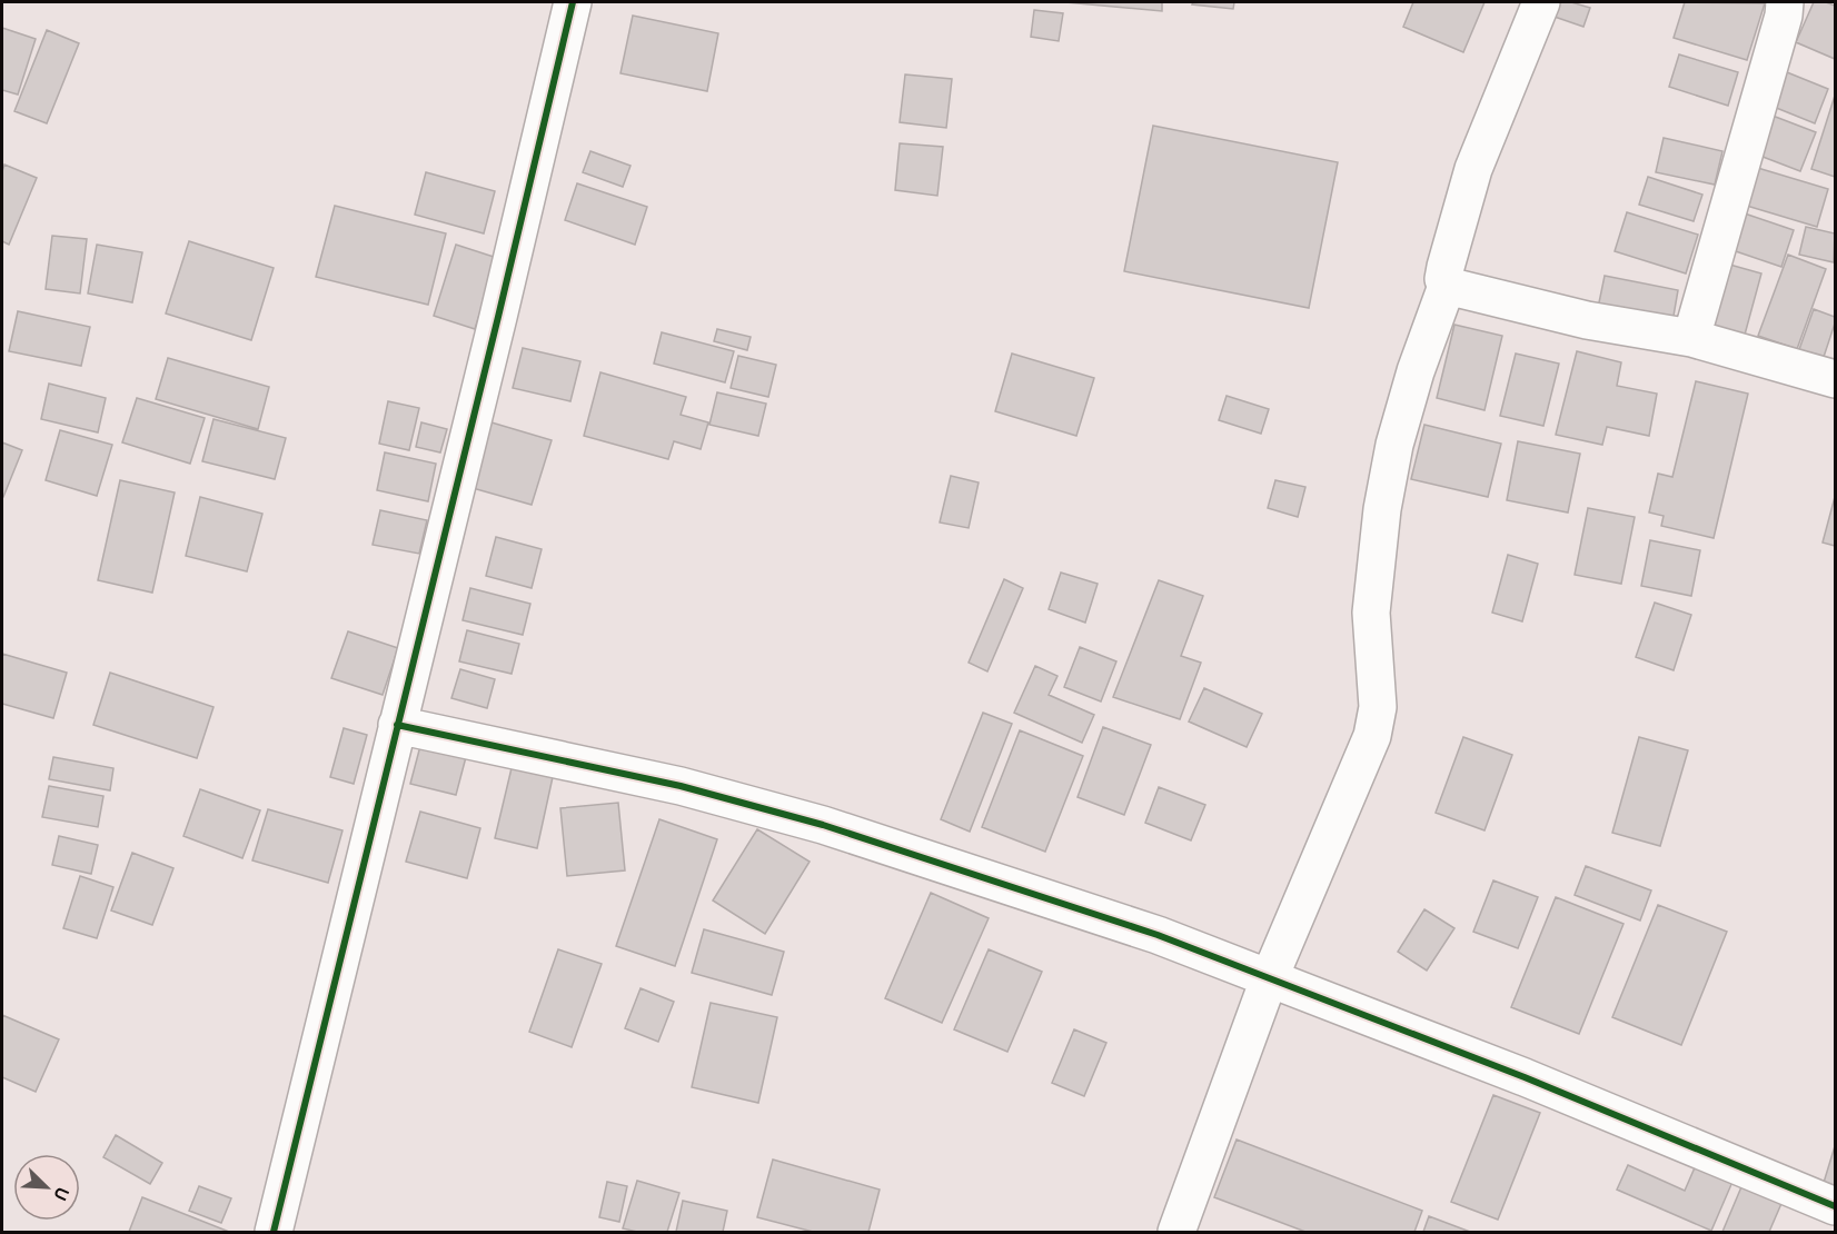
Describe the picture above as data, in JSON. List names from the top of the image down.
{
  "north": "bottom right"
}
